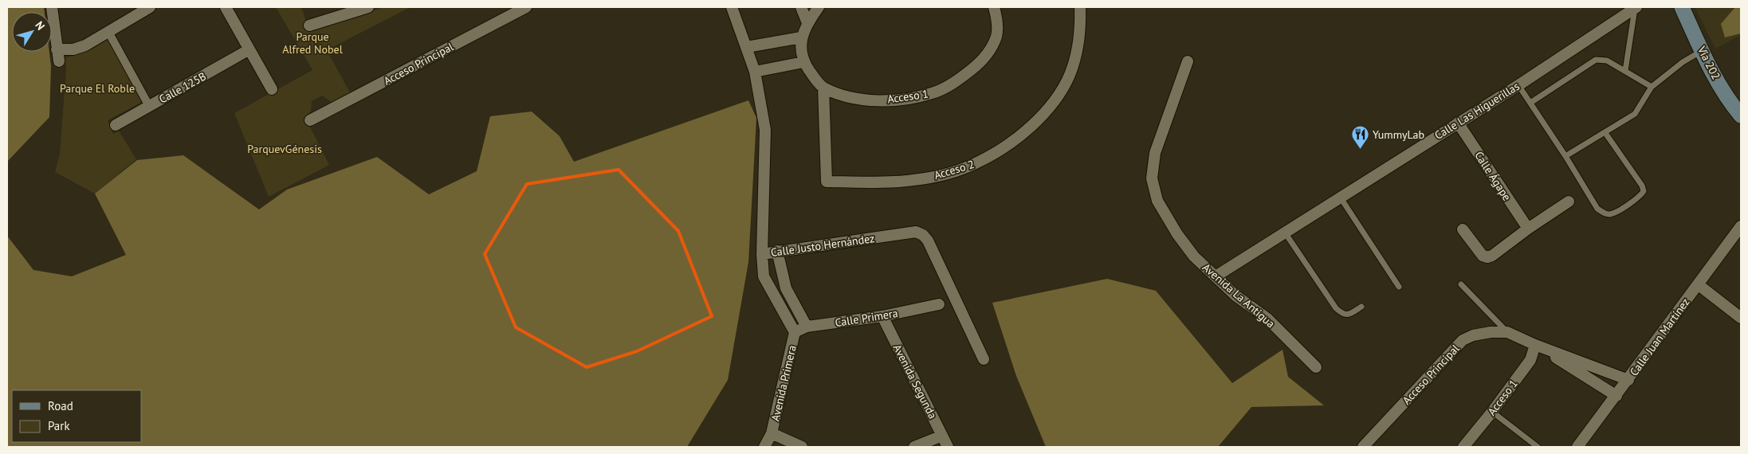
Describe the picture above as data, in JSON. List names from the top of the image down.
{
  "streets": {
    "main road": ["Vía 202"],
    "street": [
      "Acceso Principal",
      "Calle 125B",
      "Acceso 1",
      "Calle Las Higuerillas",
      "Acceso 2",
      "Calle Ágape",
      "Calle Justo Hernández",
      "Avenida La Antigua",
      "Calle Primera",
      "Calle Juan Martínez",
      "Avenida Segunda",
      "Avenida Primera"
    ]
  },
  "crossings": [
    ["Acceso Principal", "Acceso 1"],
    ["Acceso Principal", "Calle Juan Martínez"],
    ["Acceso 1", "Acceso 2"],
    ["Calle Las Higuerillas", "Calle Ágape"],
    ["Calle Las Higuerillas", "Avenida La Antigua"],
    ["Calle Justo Hernández", "Avenida Primera"],
    ["Calle Primera", "Avenida Segunda"],
    ["Calle Primera", "Avenida Primera"]
  ],
  "parks": ["Parque Alfred Nobel", "Parque El Roble", "ParquevGénesis"],
  "places": {
    "restaurant": ["YummyLab"]
  },
  "legend": ["Road", "Park"],
  "north": "top right"
}
